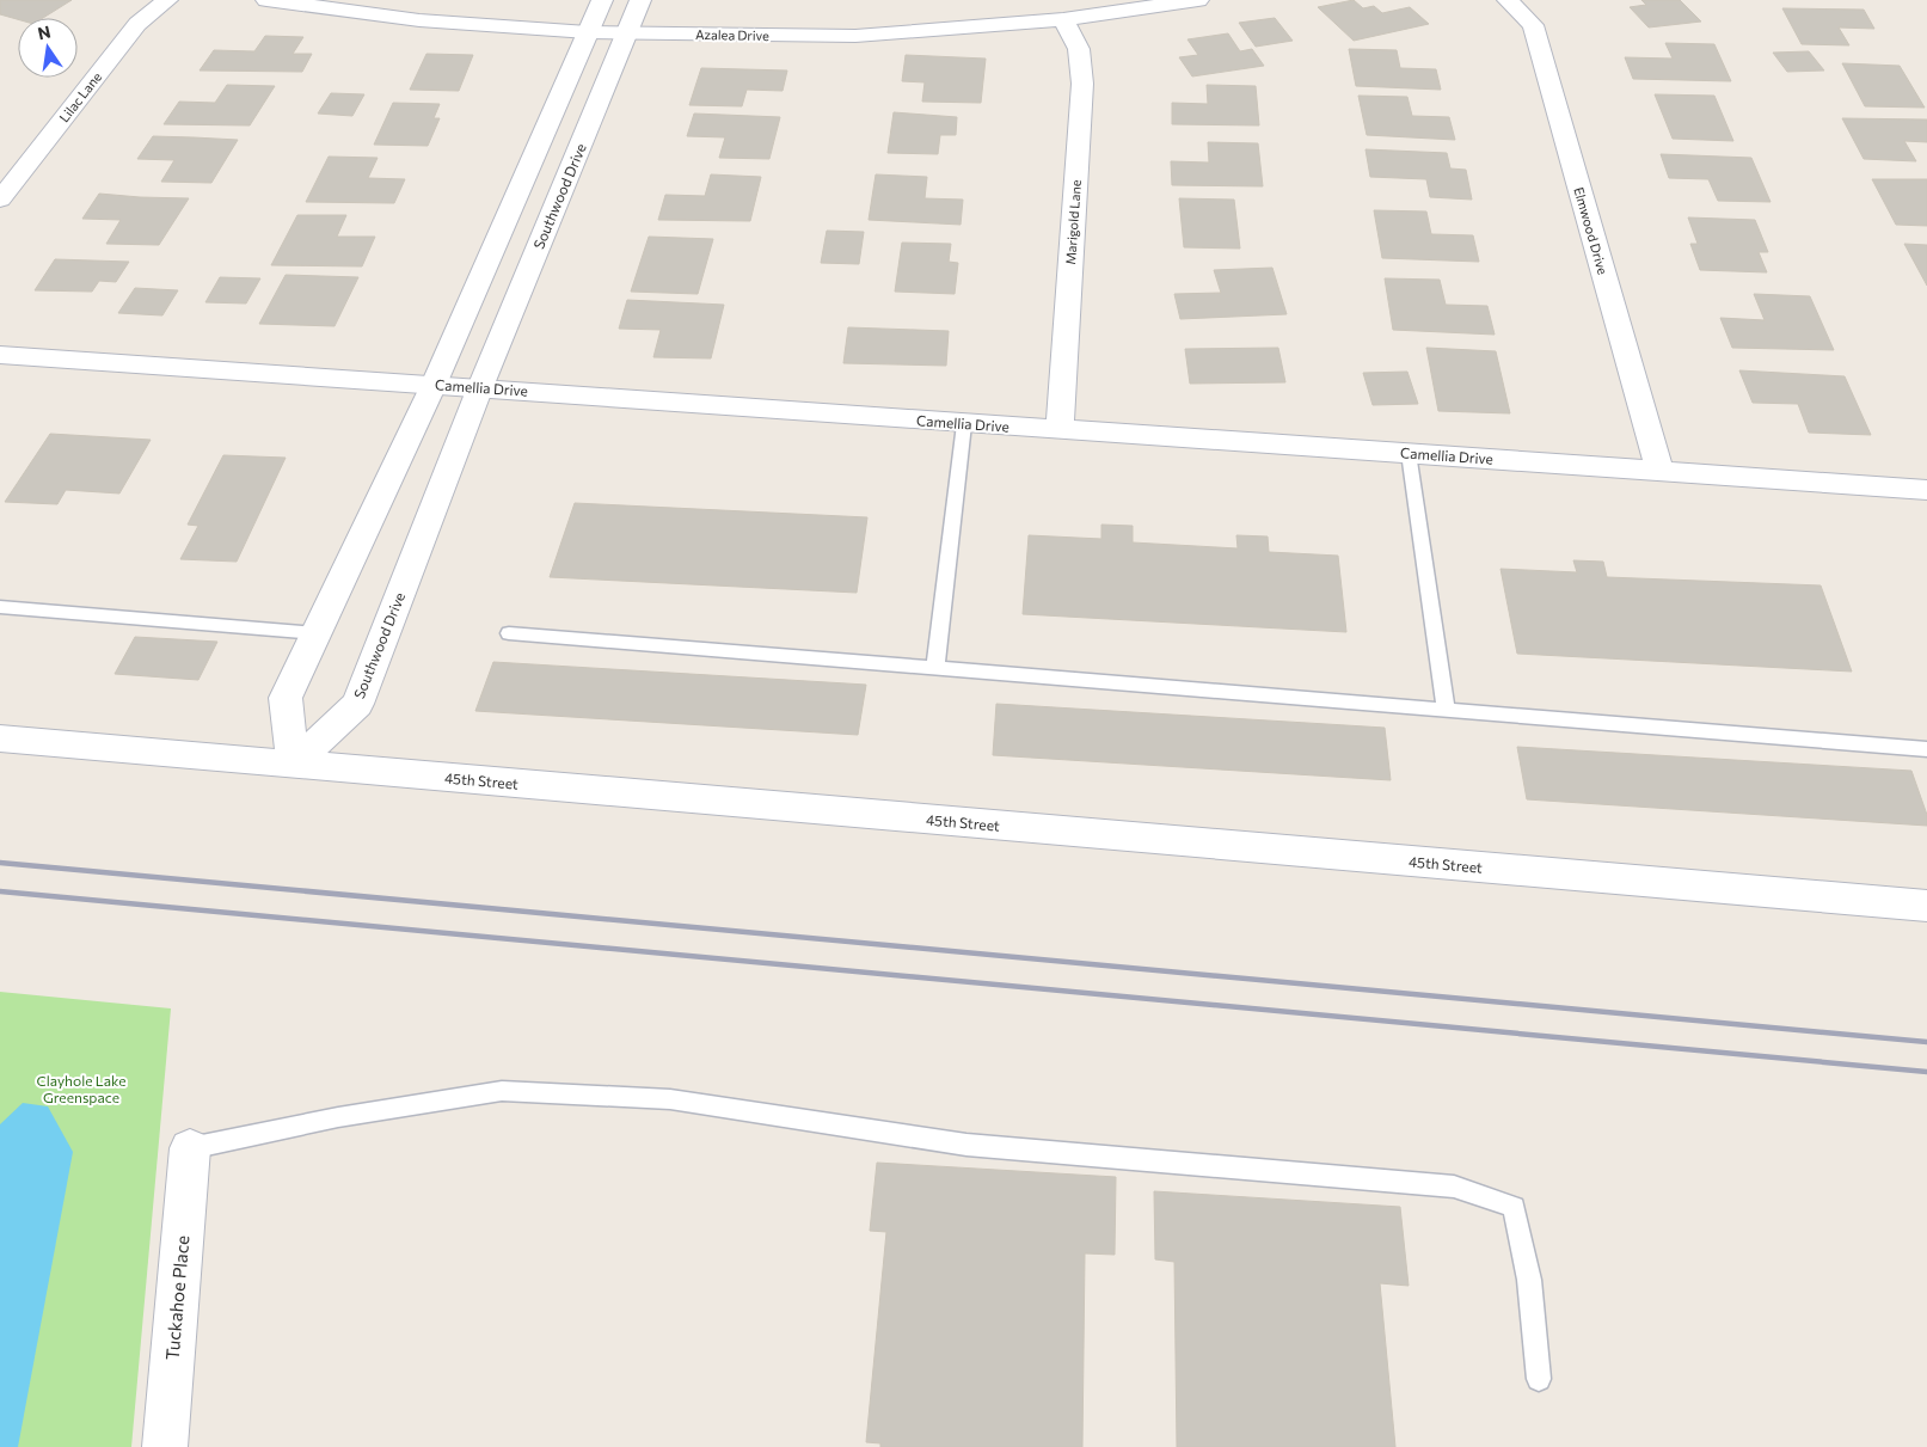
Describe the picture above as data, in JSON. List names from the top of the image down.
{
  "streets": {
    "street": [
      "Azalea Drive",
      "Lilac Lane",
      "Southwood Drive",
      "Marigold Lane",
      "Elmwood Drive",
      "Camellia Drive",
      "45th Street",
      "Tuckahoe Place"
    ]
  },
  "crossings": [
    ["Azalea Drive", "Southwood Drive"],
    ["Azalea Drive", "Marigold Lane"],
    ["Southwood Drive", "Camellia Drive"],
    ["Southwood Drive", "45th Street"],
    ["Marigold Lane", "Camellia Drive"],
    ["Elmwood Drive", "Camellia Drive"]
  ],
  "parks": ["Clayhole Lake Greenspace"],
  "north": "top"
}
